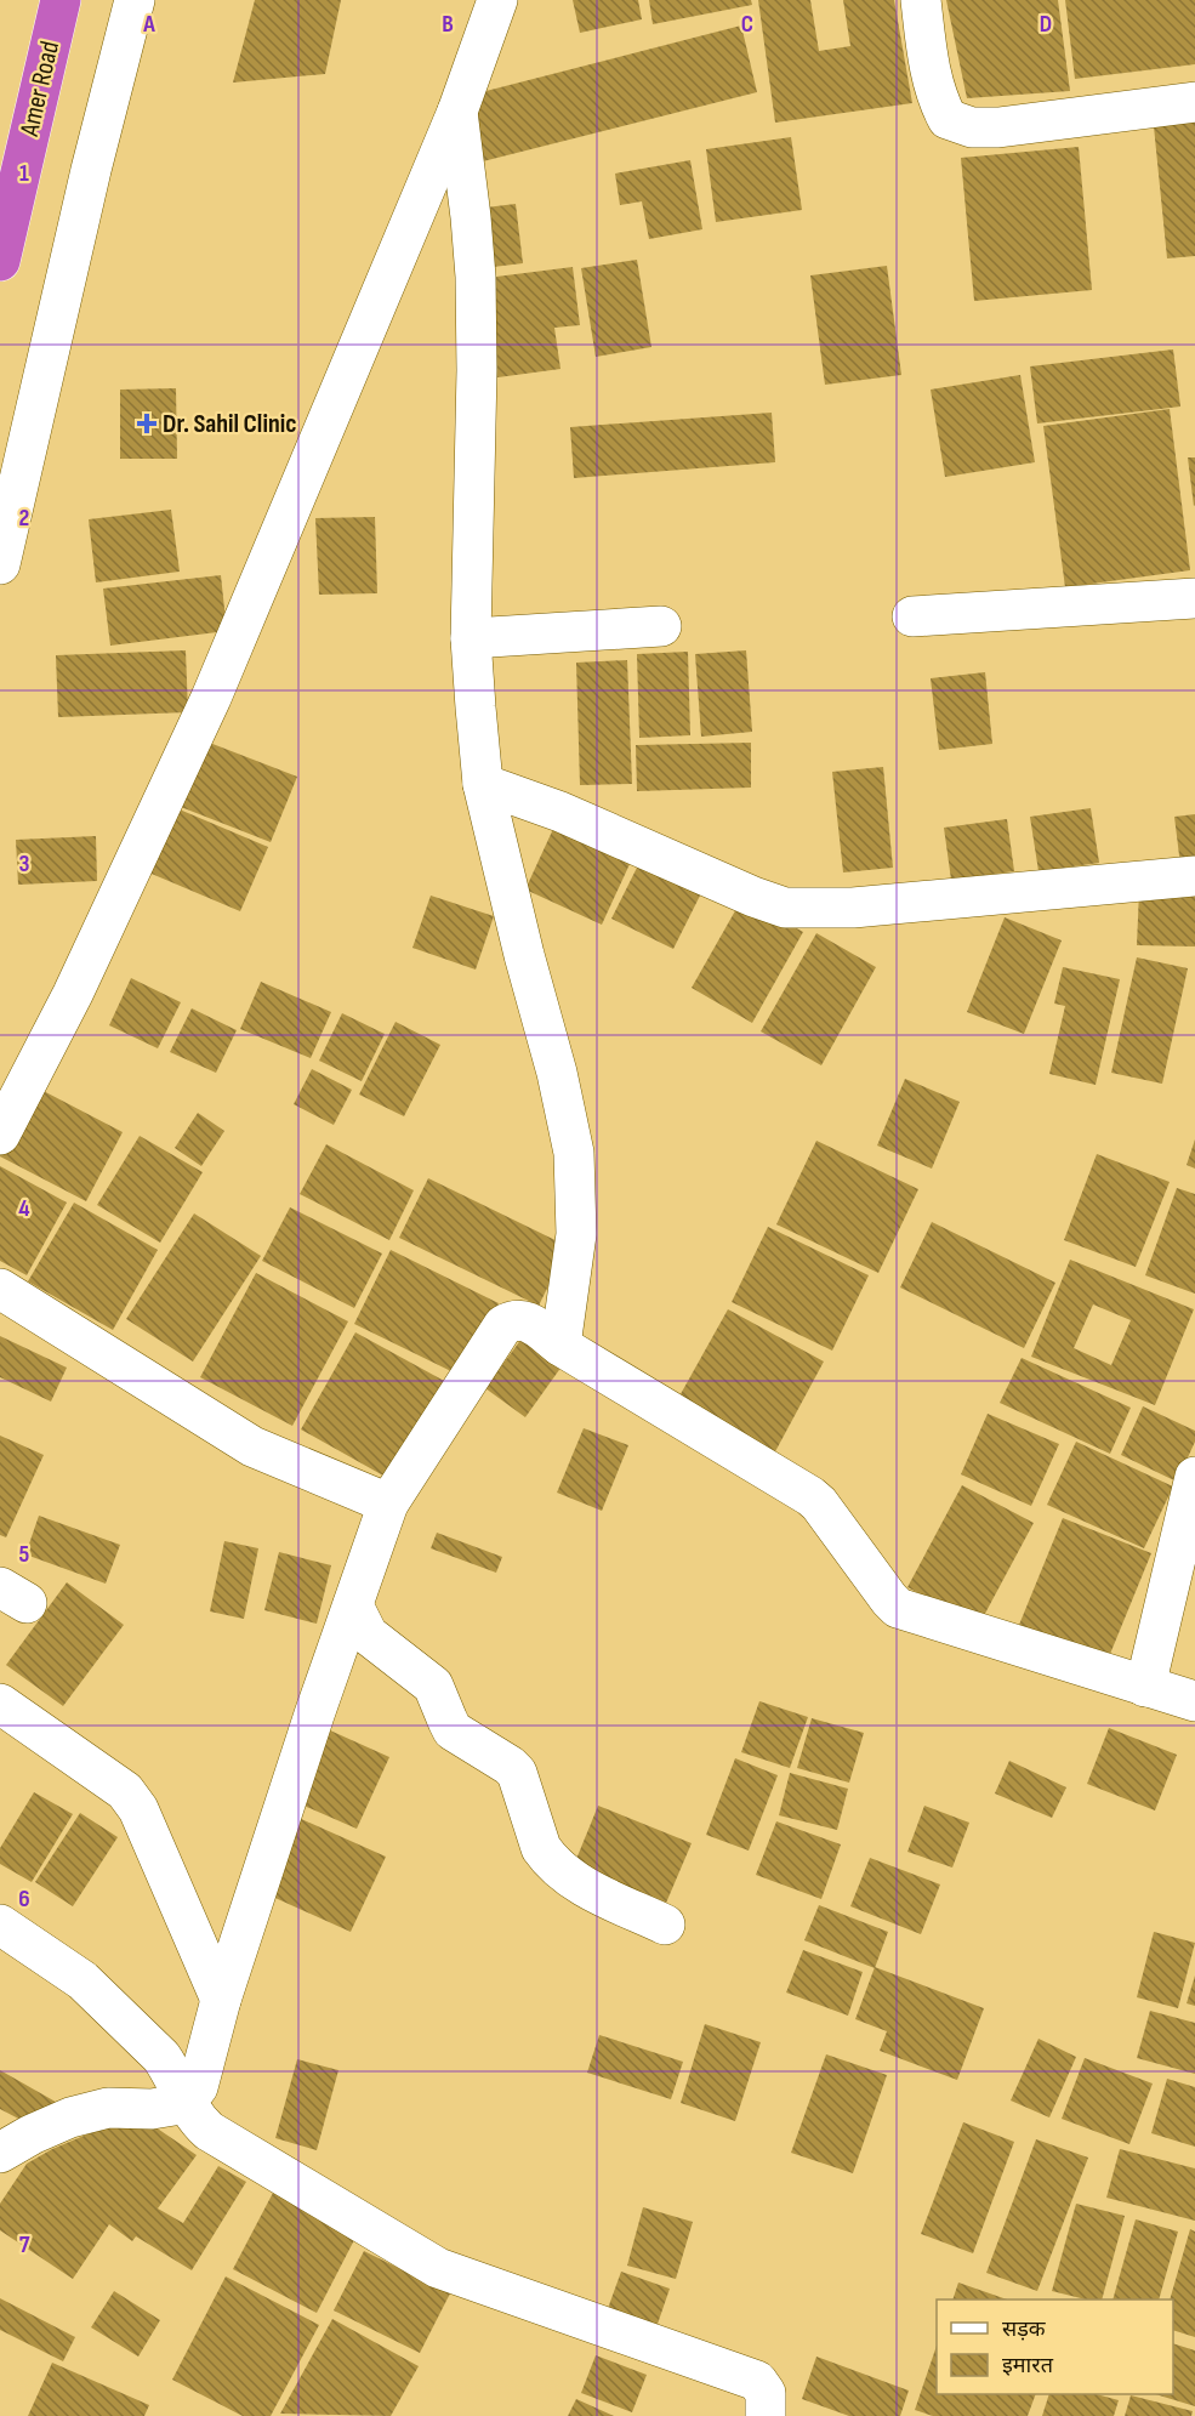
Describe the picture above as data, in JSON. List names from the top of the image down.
{
  "streets": {
    "highway": ["Amer Road"]
  },
  "places": {
    "health": ["Dr. Sahil Clinic"]
  },
  "legend": ["सड़क", "इमारत"],
  "grid": {
    "columns": [
      "A",
      "B",
      "C",
      "D"
    ],
    "rows": [
      "1",
      "2",
      "3",
      "4",
      "5",
      "6",
      "7"
    ]
  }
}
